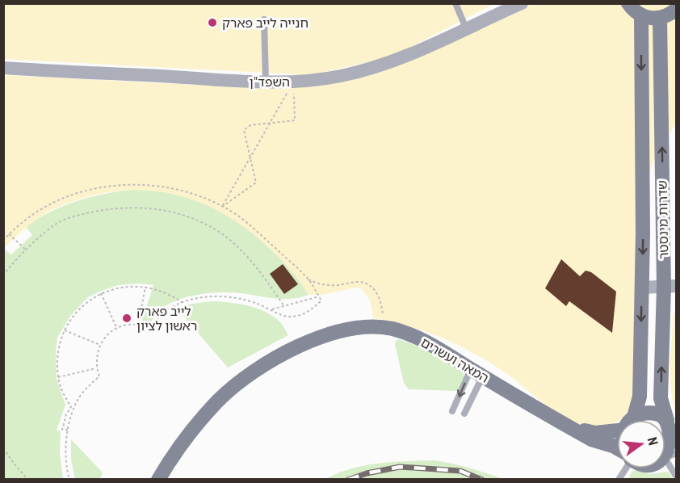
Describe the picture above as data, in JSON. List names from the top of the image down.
{
  "streets": {
    "street": ["השפד\"ן", "שדרות מינסטר", "המאה ועשרים"]
  },
  "places": ["חנייה לייב פארק", "לייב פארק ראשון לציון"],
  "north": "right"
}
